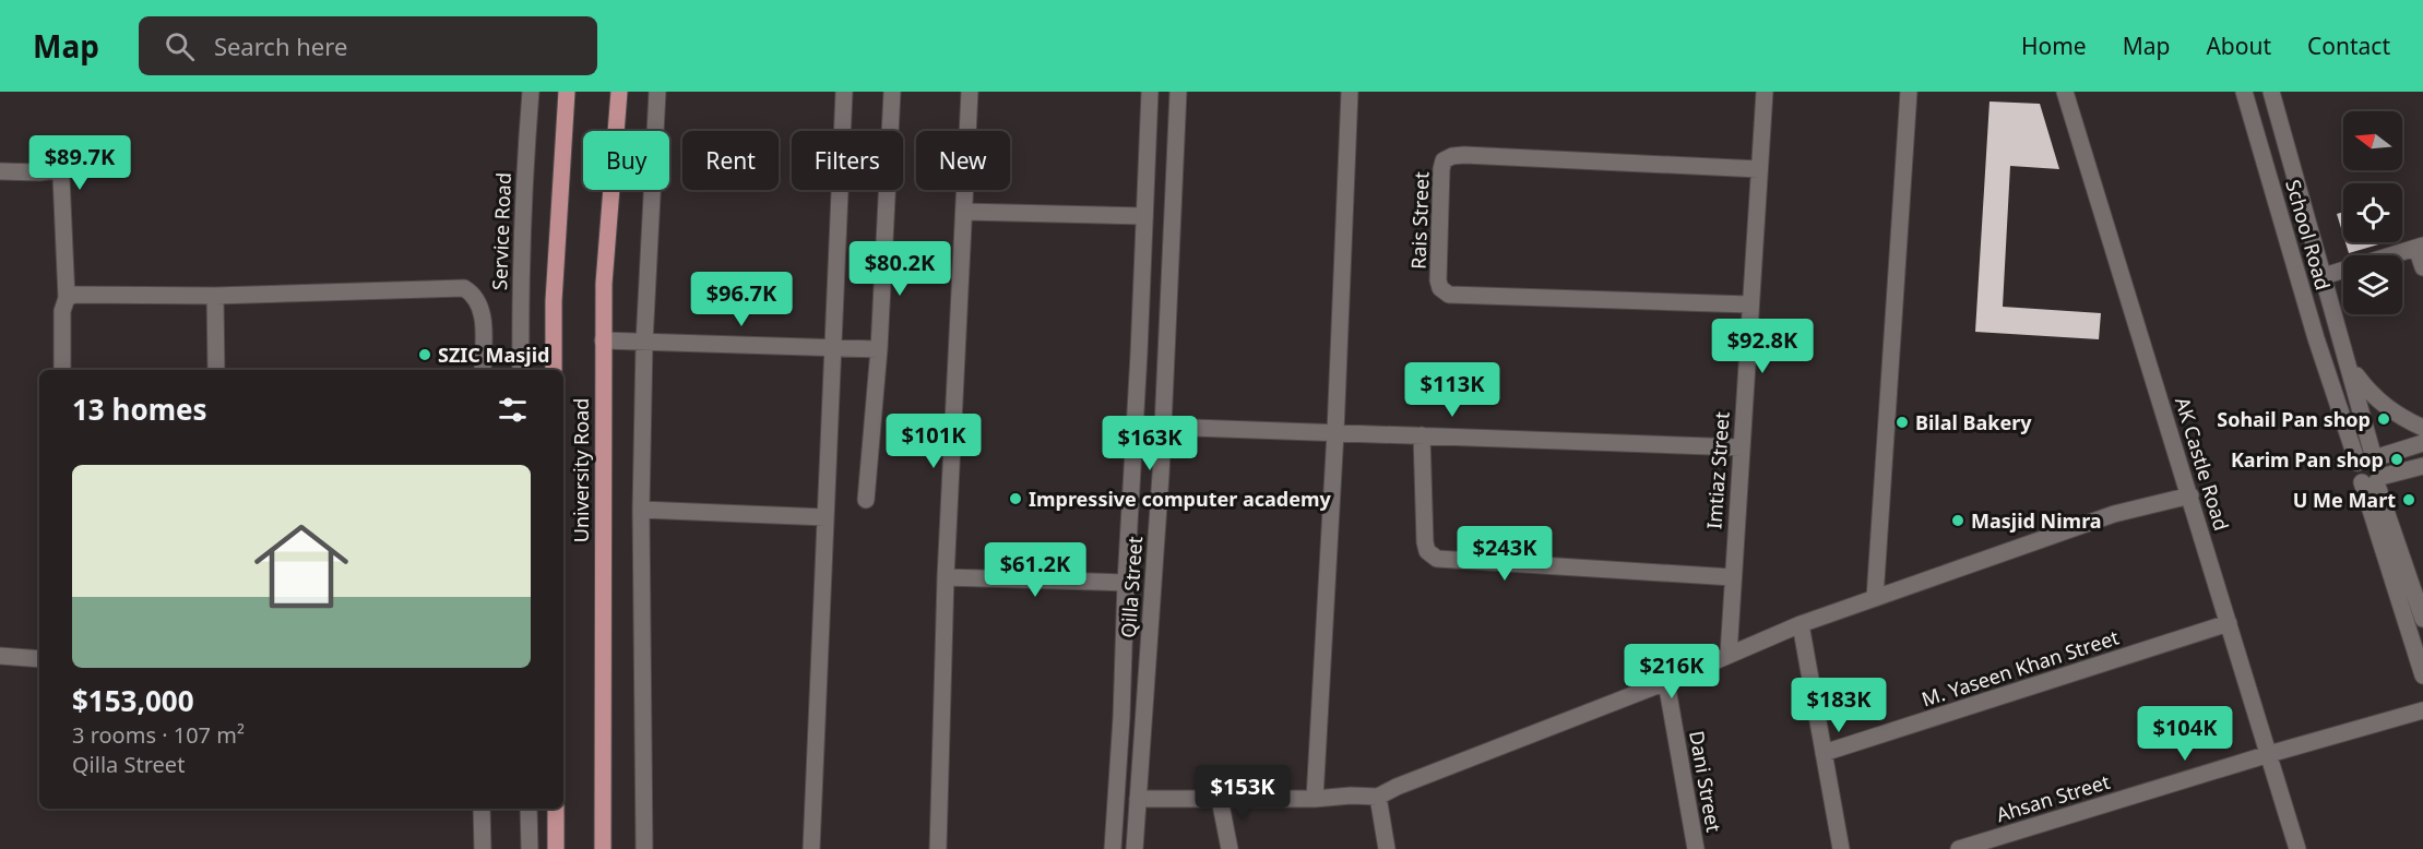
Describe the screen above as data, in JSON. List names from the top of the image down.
{
  "streets": {
    "main road": ["University Road"],
    "street": [
      "Rais Street",
      "Service Road",
      "School Road",
      "AK Castle Road",
      "Imtiaz Street",
      "Qilla Street",
      "M. Yaseen Khan Street",
      "Dani Street",
      "Ahsan Street"
    ]
  },
  "crossings": [
    ["Rais Street", "Imtiaz Street"],
    ["AK Castle Road", "M. Yaseen Khan Street"],
    ["AK Castle Road", "Ahsan Street"]
  ],
  "places": [
    "SZIC Masjid",
    "Sohail Pan shop",
    "Bilal Bakery",
    "Karim Pan shop",
    "Impressive computer academy",
    "U Me Mart",
    "Masjid Nimra"
  ],
  "north": "left",
  "page": {
    "header": "Map",
    "search": "Search here",
    "nav": [
      "Home",
      "Map",
      "About",
      "Contact"
    ],
    "chip": [
      "Buy",
      "Rent",
      "Filters",
      "New"
    ],
    "price": [
      "$89.7K",
      "$80.2K",
      "$96.7K",
      "$92.8K",
      "$113K",
      "$101K",
      "$163K",
      "$243K",
      "$61.2K",
      "$216K",
      "$183K",
      "$104K",
      "$153K"
    ],
    "heading": "13 homes",
    "list": [
      {
        "name": "$153,000",
        "note": "3 rooms · 107 m² · Qilla Street"
      }
    ]
  }
}
